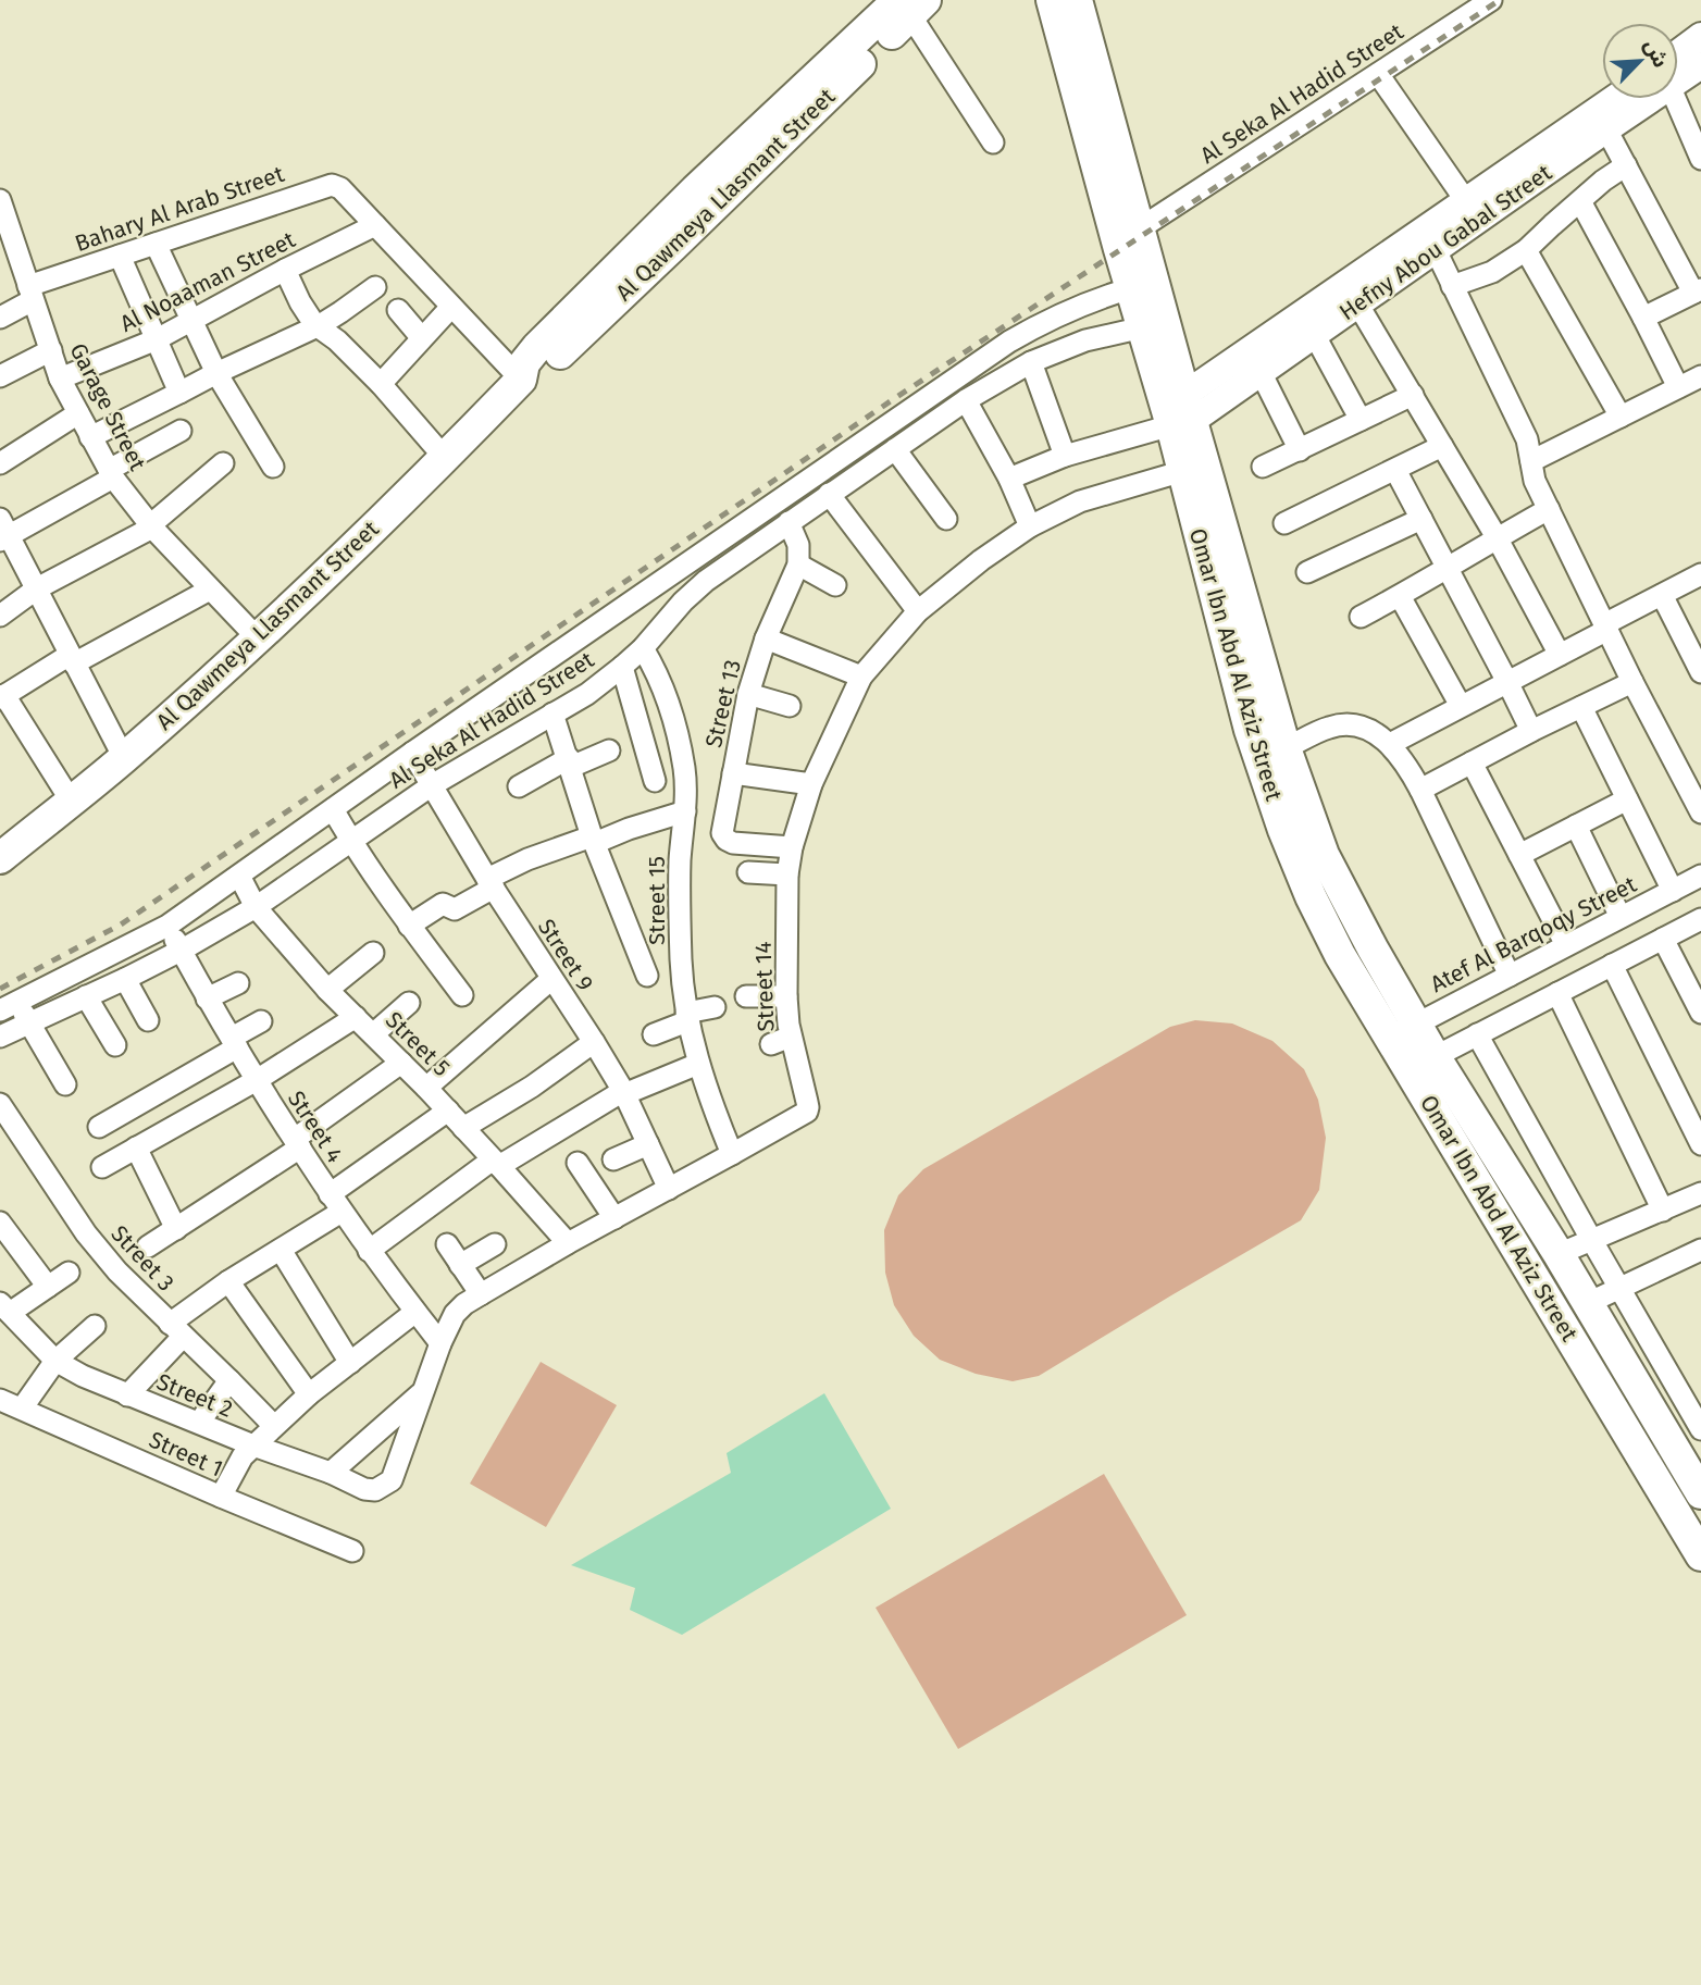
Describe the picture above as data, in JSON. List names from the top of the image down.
{
  "streets": {
    "main road": ["Al Qawmeya Llasmant Street", "Omar Ibn Abd Al Aziz Street"],
    "street": [
      "Al Seka Al Hadid Street",
      "Bahary Al Arab Street",
      "Hefny Abou Gabal Street",
      "Al Noaaman Street",
      "Garage Street",
      "Street 13",
      "Street 15",
      "Atef Al Barqoqy Street",
      "Street 9",
      "Street 14",
      "Street 5",
      "Street 4",
      "Street 3",
      "Street 2",
      "Street 1"
    ]
  },
  "crossings": [
    ["Al Seka Al Hadid Street", "Omar Ibn Abd Al Aziz Street"],
    ["Al Seka Al Hadid Street", "Street 15"],
    ["Al Seka Al Hadid Street", "Street 9"],
    ["Al Seka Al Hadid Street", "Street 5"],
    ["Al Seka Al Hadid Street", "Street 4"],
    ["Al Qawmeya Llasmant Street", "Garage Street"],
    ["Bahary Al Arab Street", "Al Noaaman Street"],
    ["Bahary Al Arab Street", "Garage Street"],
    ["Hefny Abou Gabal Street", "Omar Ibn Abd Al Aziz Street"],
    ["Al Noaaman Street", "Garage Street"],
    ["Omar Ibn Abd Al Aziz Street", "Atef Al Barqoqy Street"],
    ["Omar Ibn Abd Al Aziz Street", "Street 14"],
    ["Street 13", "Street 14"],
    ["Street 15", "Street 14"],
    ["Street 9", "Street 14"],
    ["Street 14", "Street 5"],
    ["Street 14", "Street 4"],
    ["Street 14", "Street 2"]
  ],
  "north": "top right"
}
